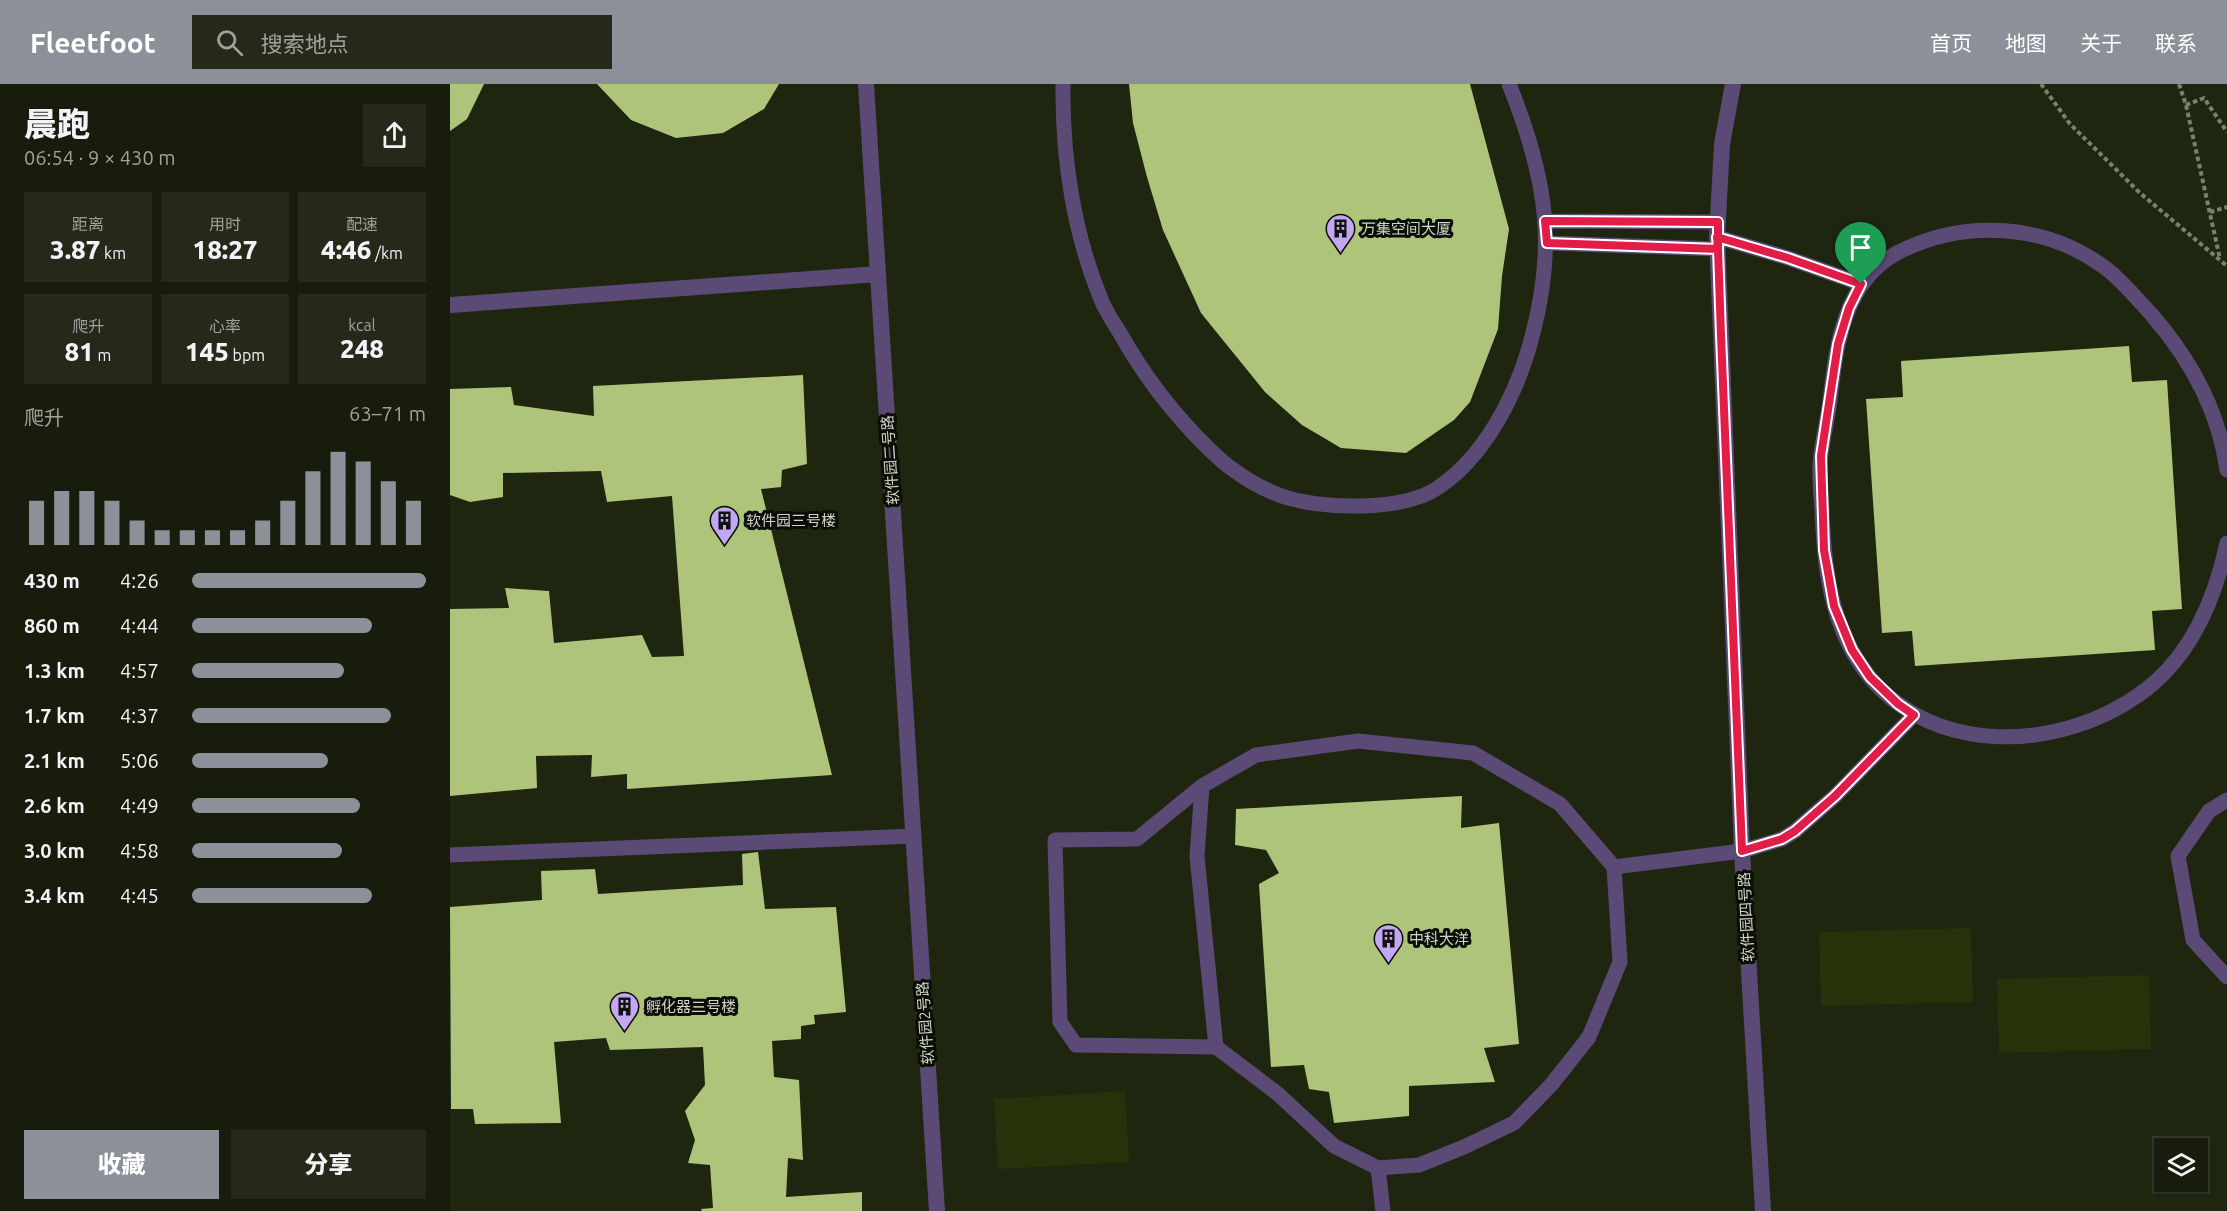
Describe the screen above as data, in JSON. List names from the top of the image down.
{
  "streets": {
    "street": ["软件园二号路", "软件园四号路", "软件园2号路"]
  },
  "crossings": [
    ["软件园二号路", "软件园2号路"]
  ],
  "places": {
    "building": [
      "万集空间大厦",
      "软件园三号楼",
      "中科大洋",
      "孵化器二号楼"
    ]
  },
  "page": {
    "header": "Fleetfoot",
    "search": "搜索地点",
    "nav": [
      "首页",
      "地图",
      "关于",
      "联系"
    ],
    "heading": ["晨跑", "06:54 · 9 × 430 m"],
    "stats": [
      ["距离", "3.87 km"],
      ["用时", "18:27"],
      ["配速", "4:46 /km"],
      ["爬升", "81 m"],
      ["心率", "145 bpm"],
      ["kcal", "248"]
    ],
    "chart": ["爬升", "63–71 m"],
    "list": [
      {
        "name": "430 m",
        "note": "4:26"
      },
      {
        "name": "860 m",
        "note": "4:44"
      },
      {
        "name": "1.3 km",
        "note": "4:57"
      },
      {
        "name": "1.7 km",
        "note": "4:37"
      },
      {
        "name": "2.1 km",
        "note": "5:06"
      },
      {
        "name": "2.6 km",
        "note": "4:49"
      },
      {
        "name": "3.0 km",
        "note": "4:58"
      },
      {
        "name": "3.4 km",
        "note": "4:45"
      }
    ],
    "buttons": ["收藏", "分享"]
  }
}
